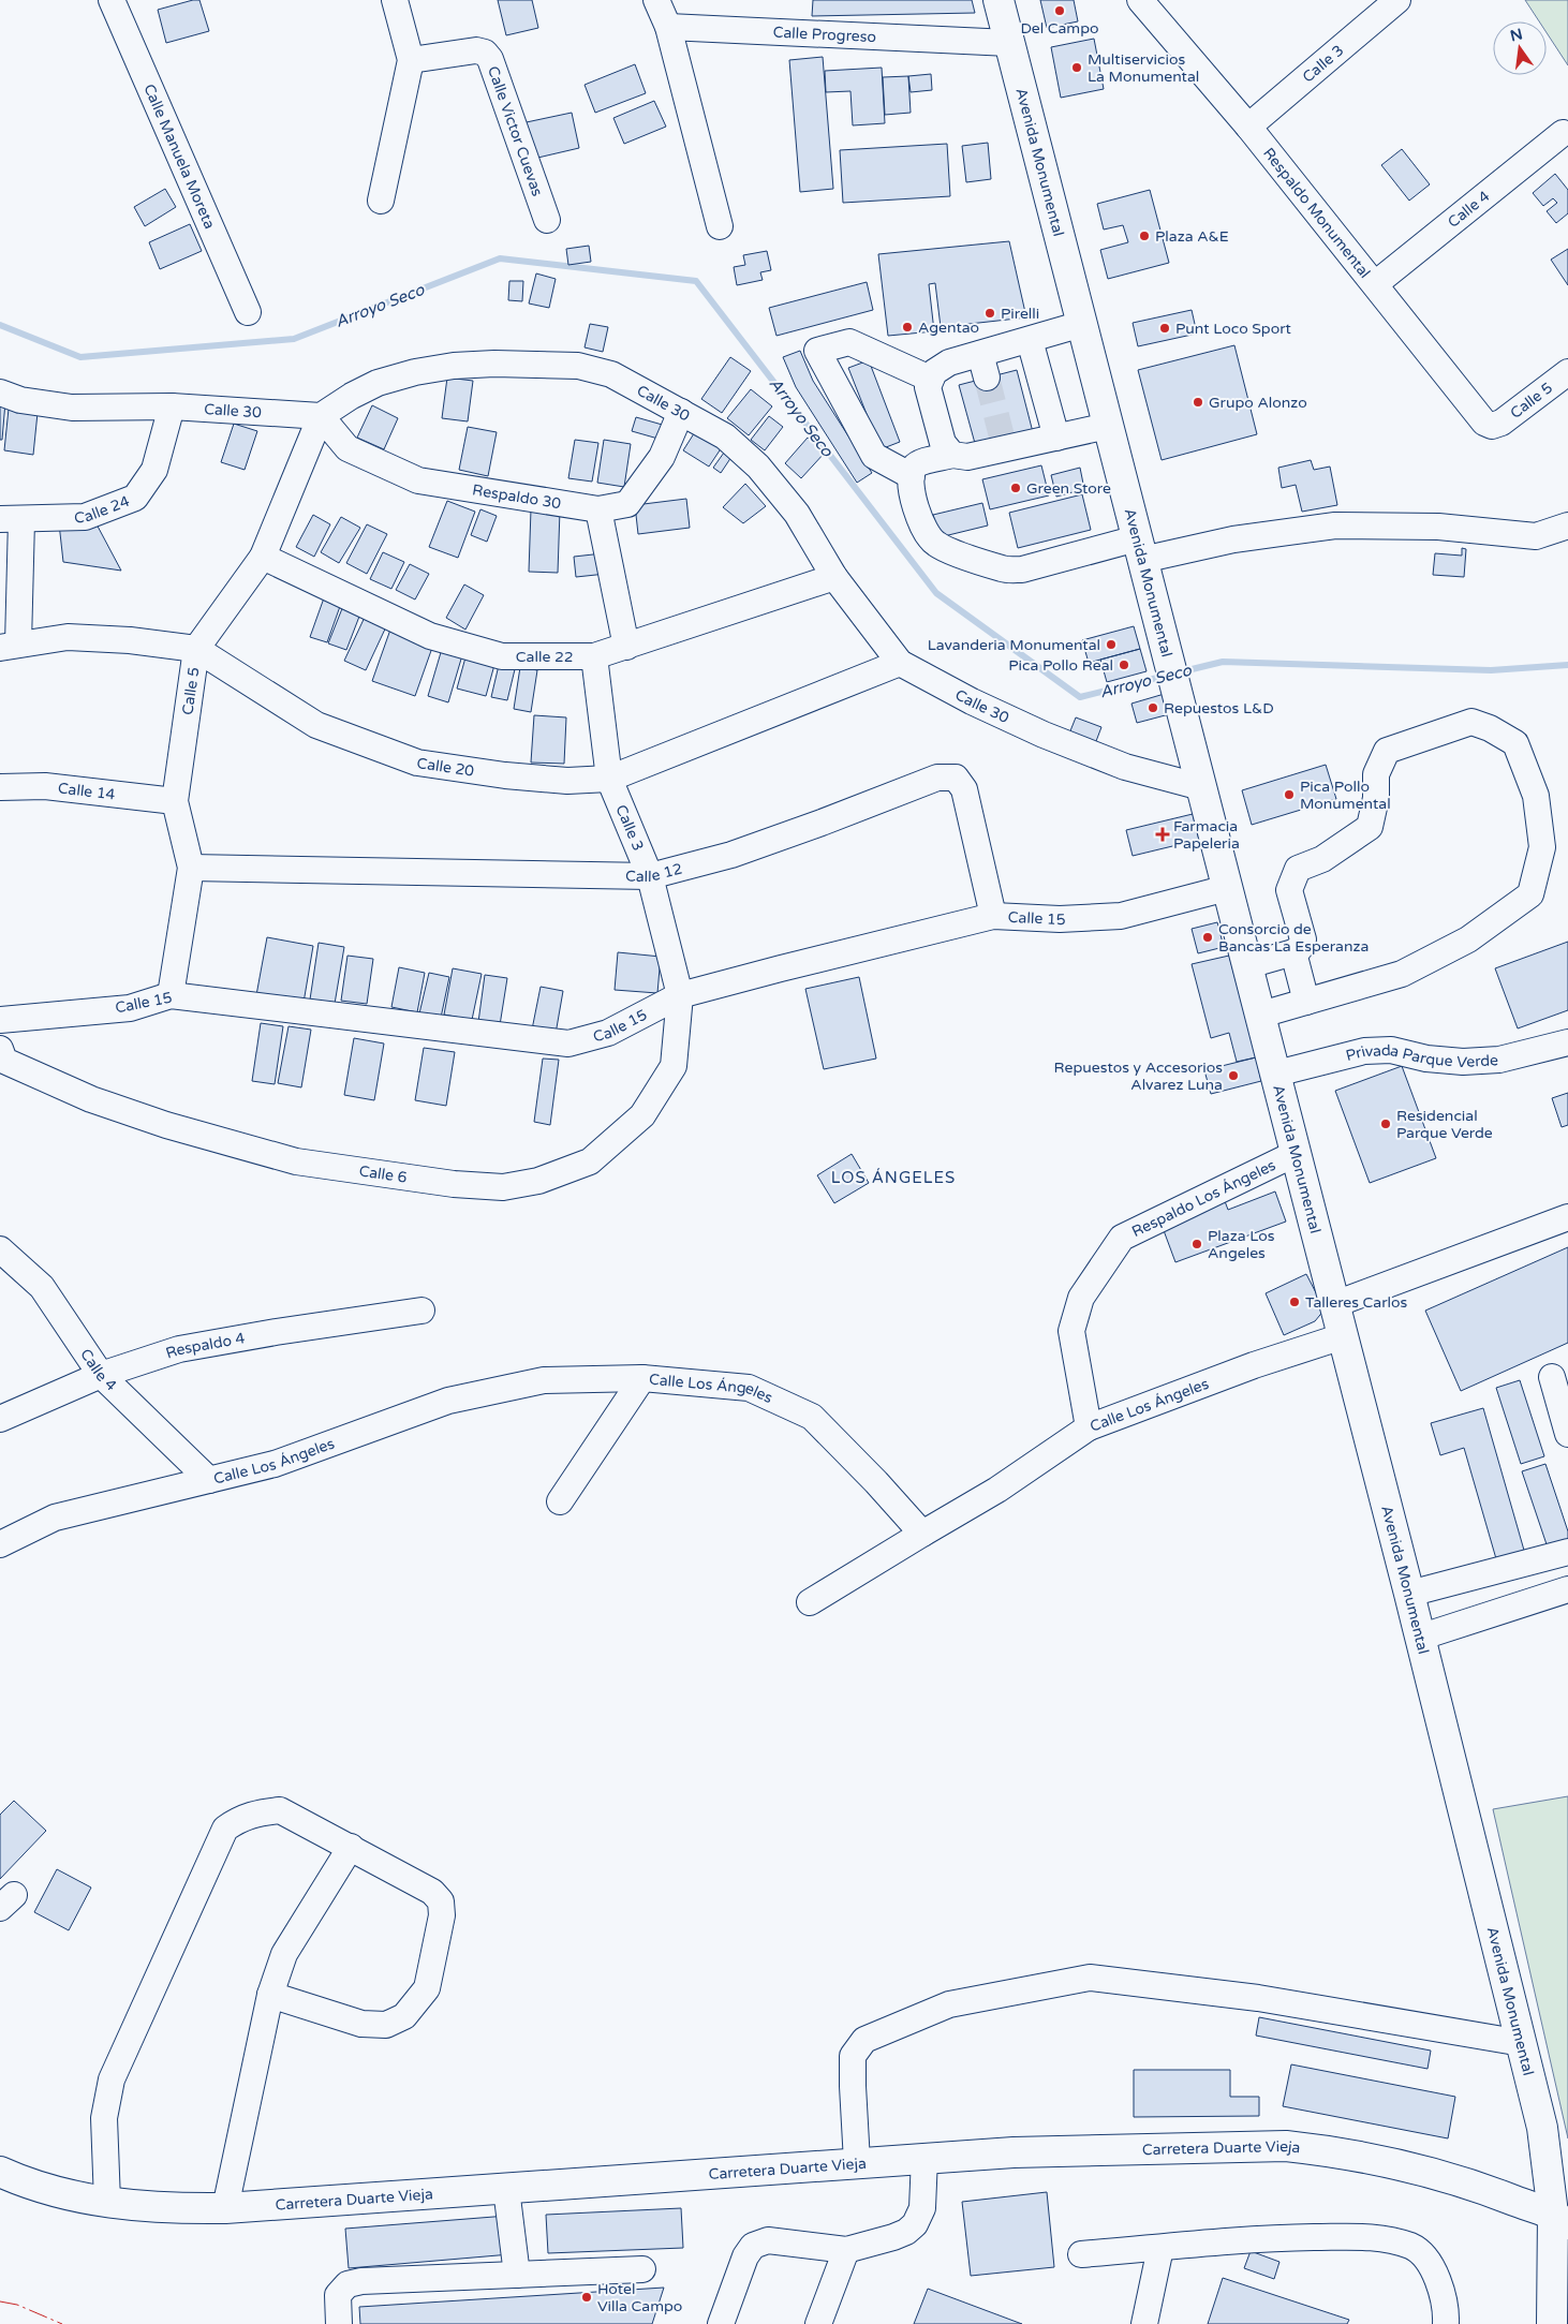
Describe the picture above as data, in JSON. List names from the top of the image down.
{
  "streets": {
    "main road": ["Avenida Monumental", "Carretera Duarte Vieja"],
    "street": [
      "Calle Progreso",
      "Calle 3",
      "Calle Victor Cuevas",
      "Calle Manuela Moreta",
      "Calle 4",
      "Respaldo Monumental",
      "Calle 5",
      "Calle 30",
      "Respaldo 30",
      "Calle 24",
      "Calle 22",
      "Calle 20",
      "Calle 14",
      "Calle 12",
      "Calle 15",
      "Privada Parque Verde",
      "Calle 6",
      "Respaldo Los Ángeles",
      "Respaldo 4",
      "Calle Los Ángeles"
    ]
  },
  "crossings": [
    ["Calle Progreso", "Avenida Monumental"],
    ["Calle 3", "Respaldo Monumental"],
    ["Calle 3", "Calle 22"],
    ["Calle 3", "Calle 20"],
    ["Calle 3", "Calle 12"],
    ["Calle 3", "Calle 15"],
    ["Calle 3", "Calle 6"],
    ["Avenida Monumental", "Calle 30"],
    ["Avenida Monumental", "Calle 15"],
    ["Avenida Monumental", "Privada Parque Verde"],
    ["Avenida Monumental", "Respaldo Los Ángeles"],
    ["Avenida Monumental", "Calle Los Ángeles"],
    ["Avenida Monumental", "Carretera Duarte Vieja"],
    ["Calle 4", "Respaldo Monumental"],
    ["Calle 4", "Respaldo 4"],
    ["Calle 4", "Calle Los Ángeles"],
    ["Respaldo Monumental", "Calle 5"],
    ["Calle 5", "Calle 30"],
    ["Calle 5", "Respaldo 30"],
    ["Calle 5", "Calle 22"],
    ["Calle 5", "Calle 20"],
    ["Calle 5", "Calle 14"],
    ["Calle 5", "Calle 12"],
    ["Calle 5", "Calle 15"],
    ["Calle 30", "Respaldo 30"],
    ["Calle 30", "Calle 24"],
    ["Calle 30", "Calle 22"],
    ["Calle 30", "Calle 20"],
    ["Calle 12", "Calle 15"],
    ["Calle 15", "Calle 6"],
    ["Respaldo Los Ángeles", "Calle Los Ángeles"]
  ],
  "districts": ["LOS ÁNGELES"],
  "water": ["Arroyo Seco"],
  "places": {
    "other": [
      "Del Campo",
      "Multiservicios La Monumental",
      "Plaza A&E",
      "Pirelli",
      "Agentao",
      "Punt Loco Sport",
      "Grupo Alonzo",
      "Green Store",
      "Lavanderia Monumental",
      "Pica Pollo Real",
      "Repuestos L&D",
      "Pica Pollo Monumental",
      "Consorcio de Bancas La Esperanza",
      "Repuestos y Accesorios Alvarez Luna",
      "Residencial Parque Verde",
      "Plaza Los Angeles",
      "Talleres Carlos",
      "Hotel Villa Campo"
    ],
    "health": ["Farmacia Papeleria"]
  },
  "north": "top"
}
